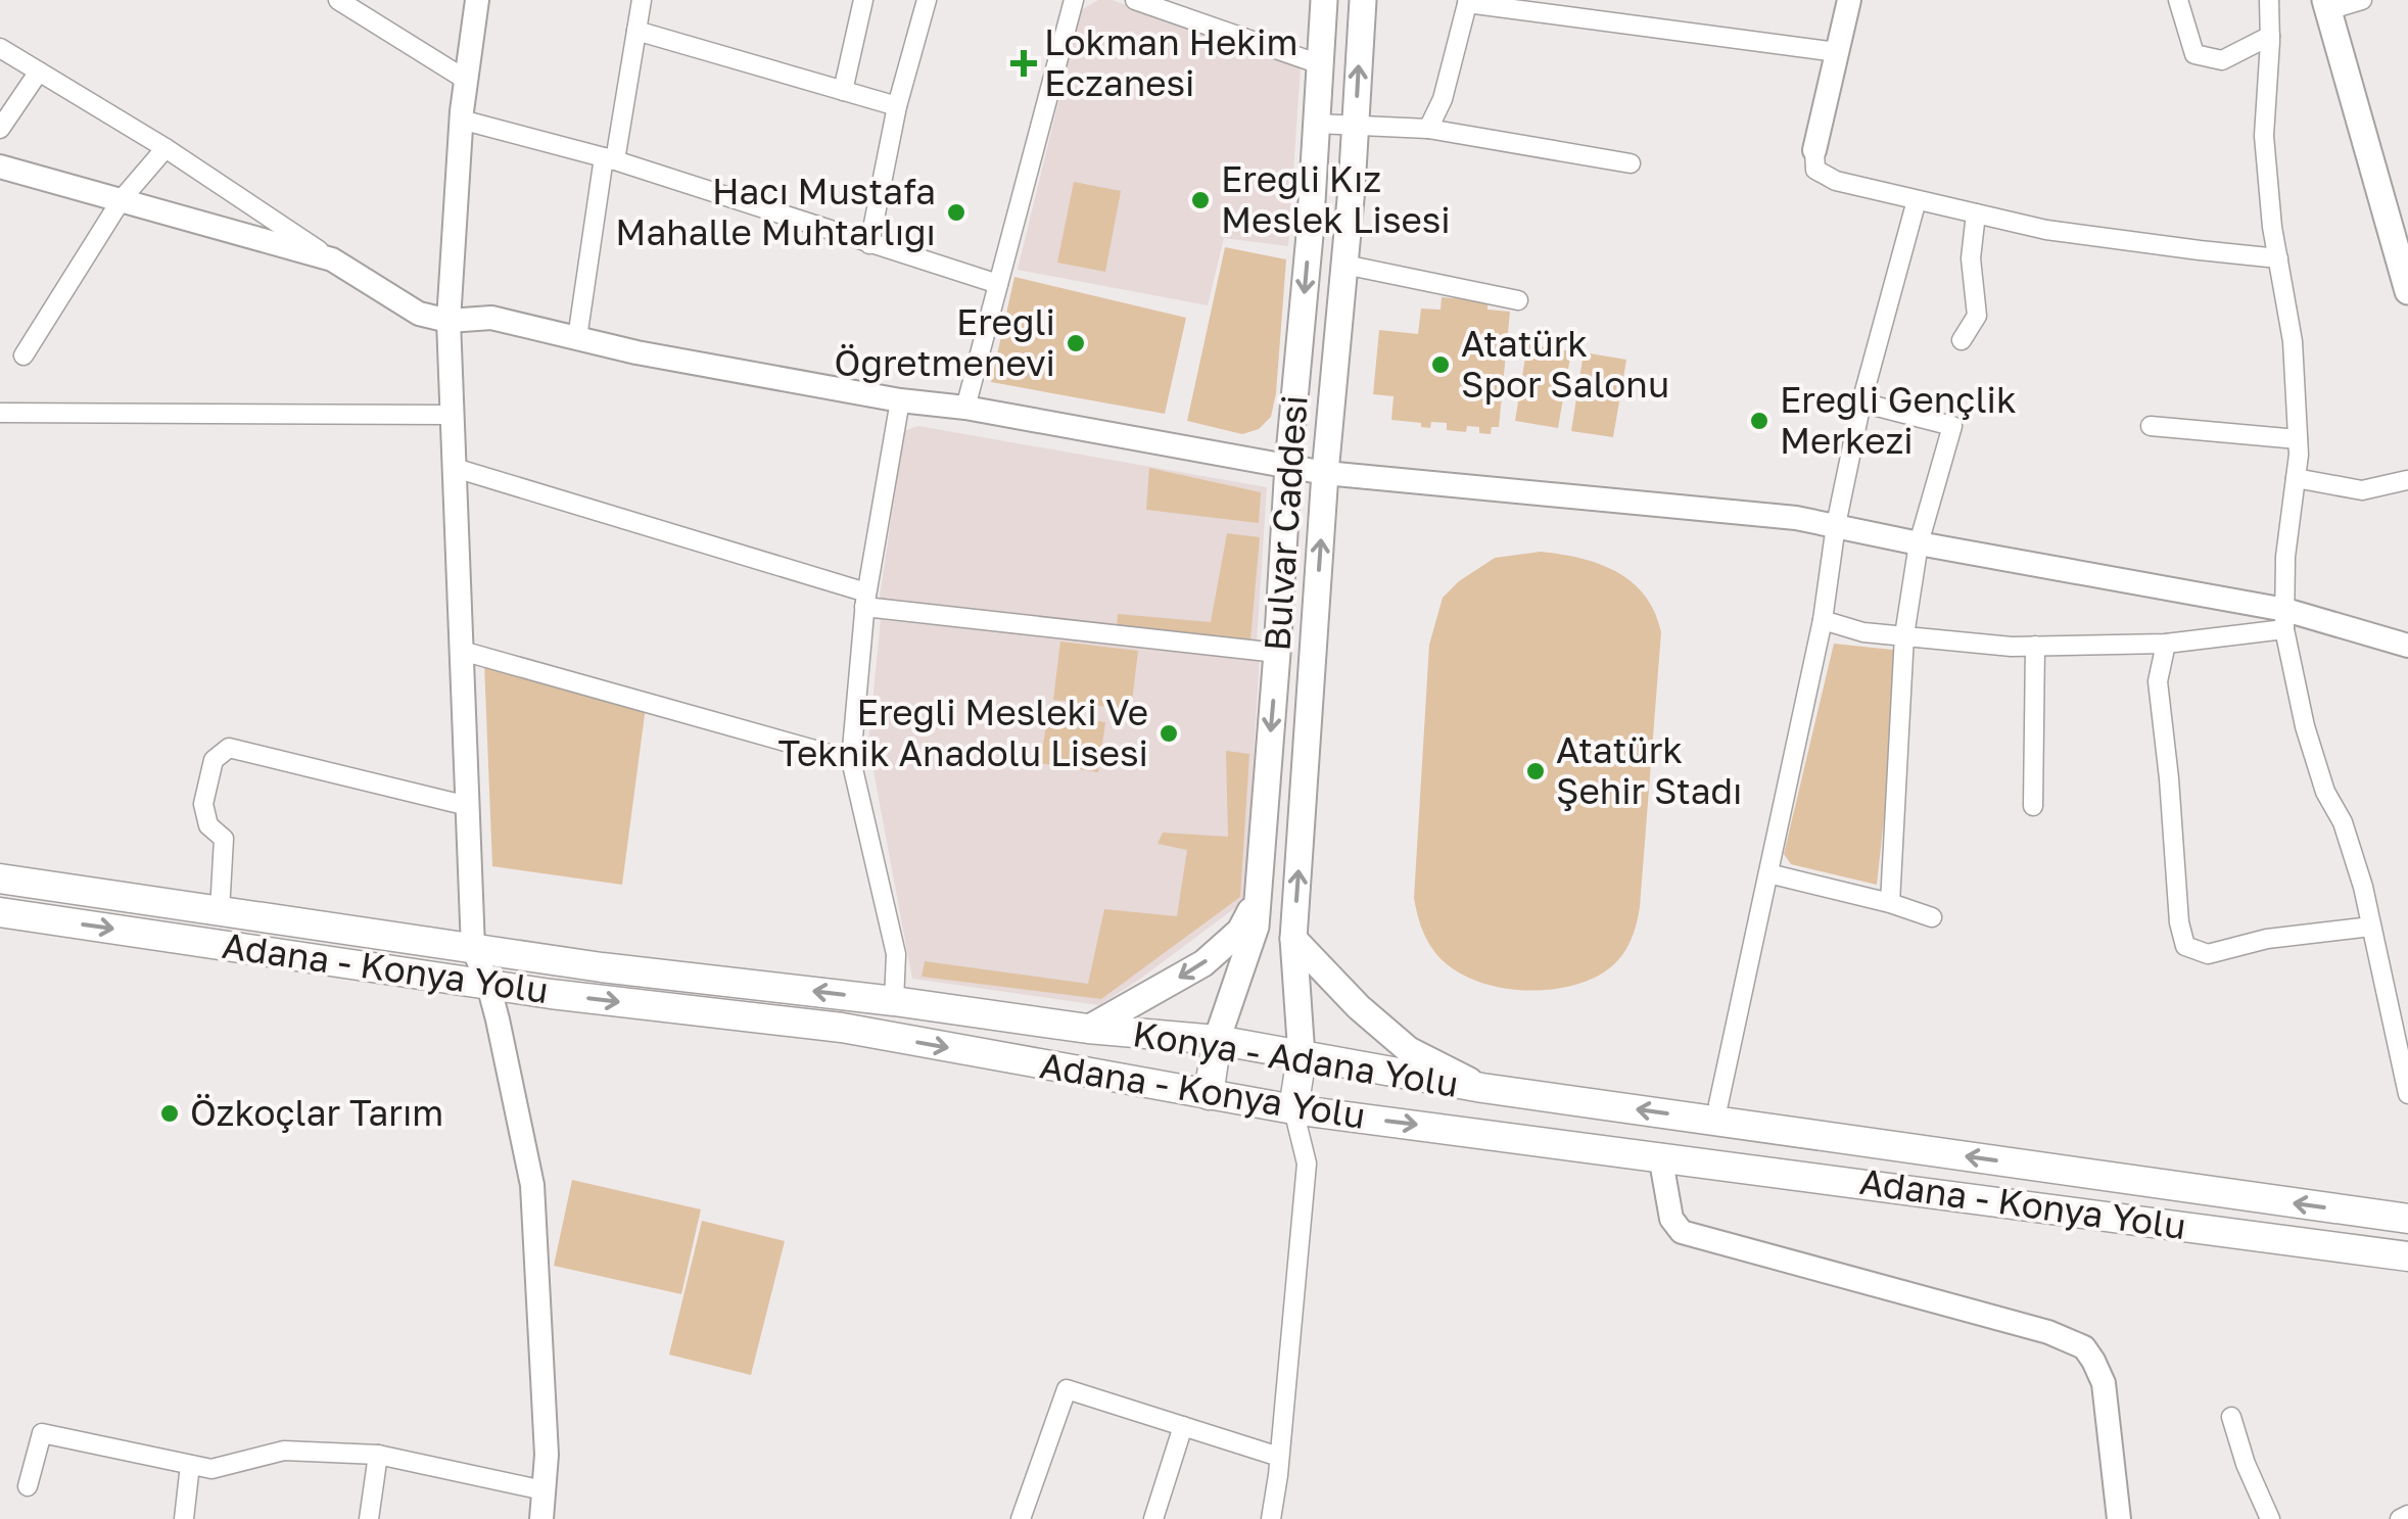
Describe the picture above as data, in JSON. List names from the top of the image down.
{
  "streets": {
    "highway": ["Adana - Konya Yolu", "Konya - Adana Yolu"],
    "main road": ["Bulvar Caddesi"]
  },
  "crossings": [
    ["Bulvar Caddesi", "Konya - Adana Yolu"]
  ],
  "one_way": ["Adana - Konya Yolu", "Konya - Adana Yolu"],
  "places": {
    "health": ["Lokman Hekim Eczanesi"],
    "other": [
      "Ereğli Kız Meslek Lisesi",
      "Hacı Mustafa Mahalle Muhtarlığı",
      "Ereğli Öğretmenevi",
      "Atatürk Spor Salonu",
      "Ereğli Gençlik Merkezi",
      "Ereğli Mesleki Ve Teknik Anadolu Lisesi",
      "Atatürk Şehir Stadı",
      "Özkoçlar Tarım"
    ]
  }
}
